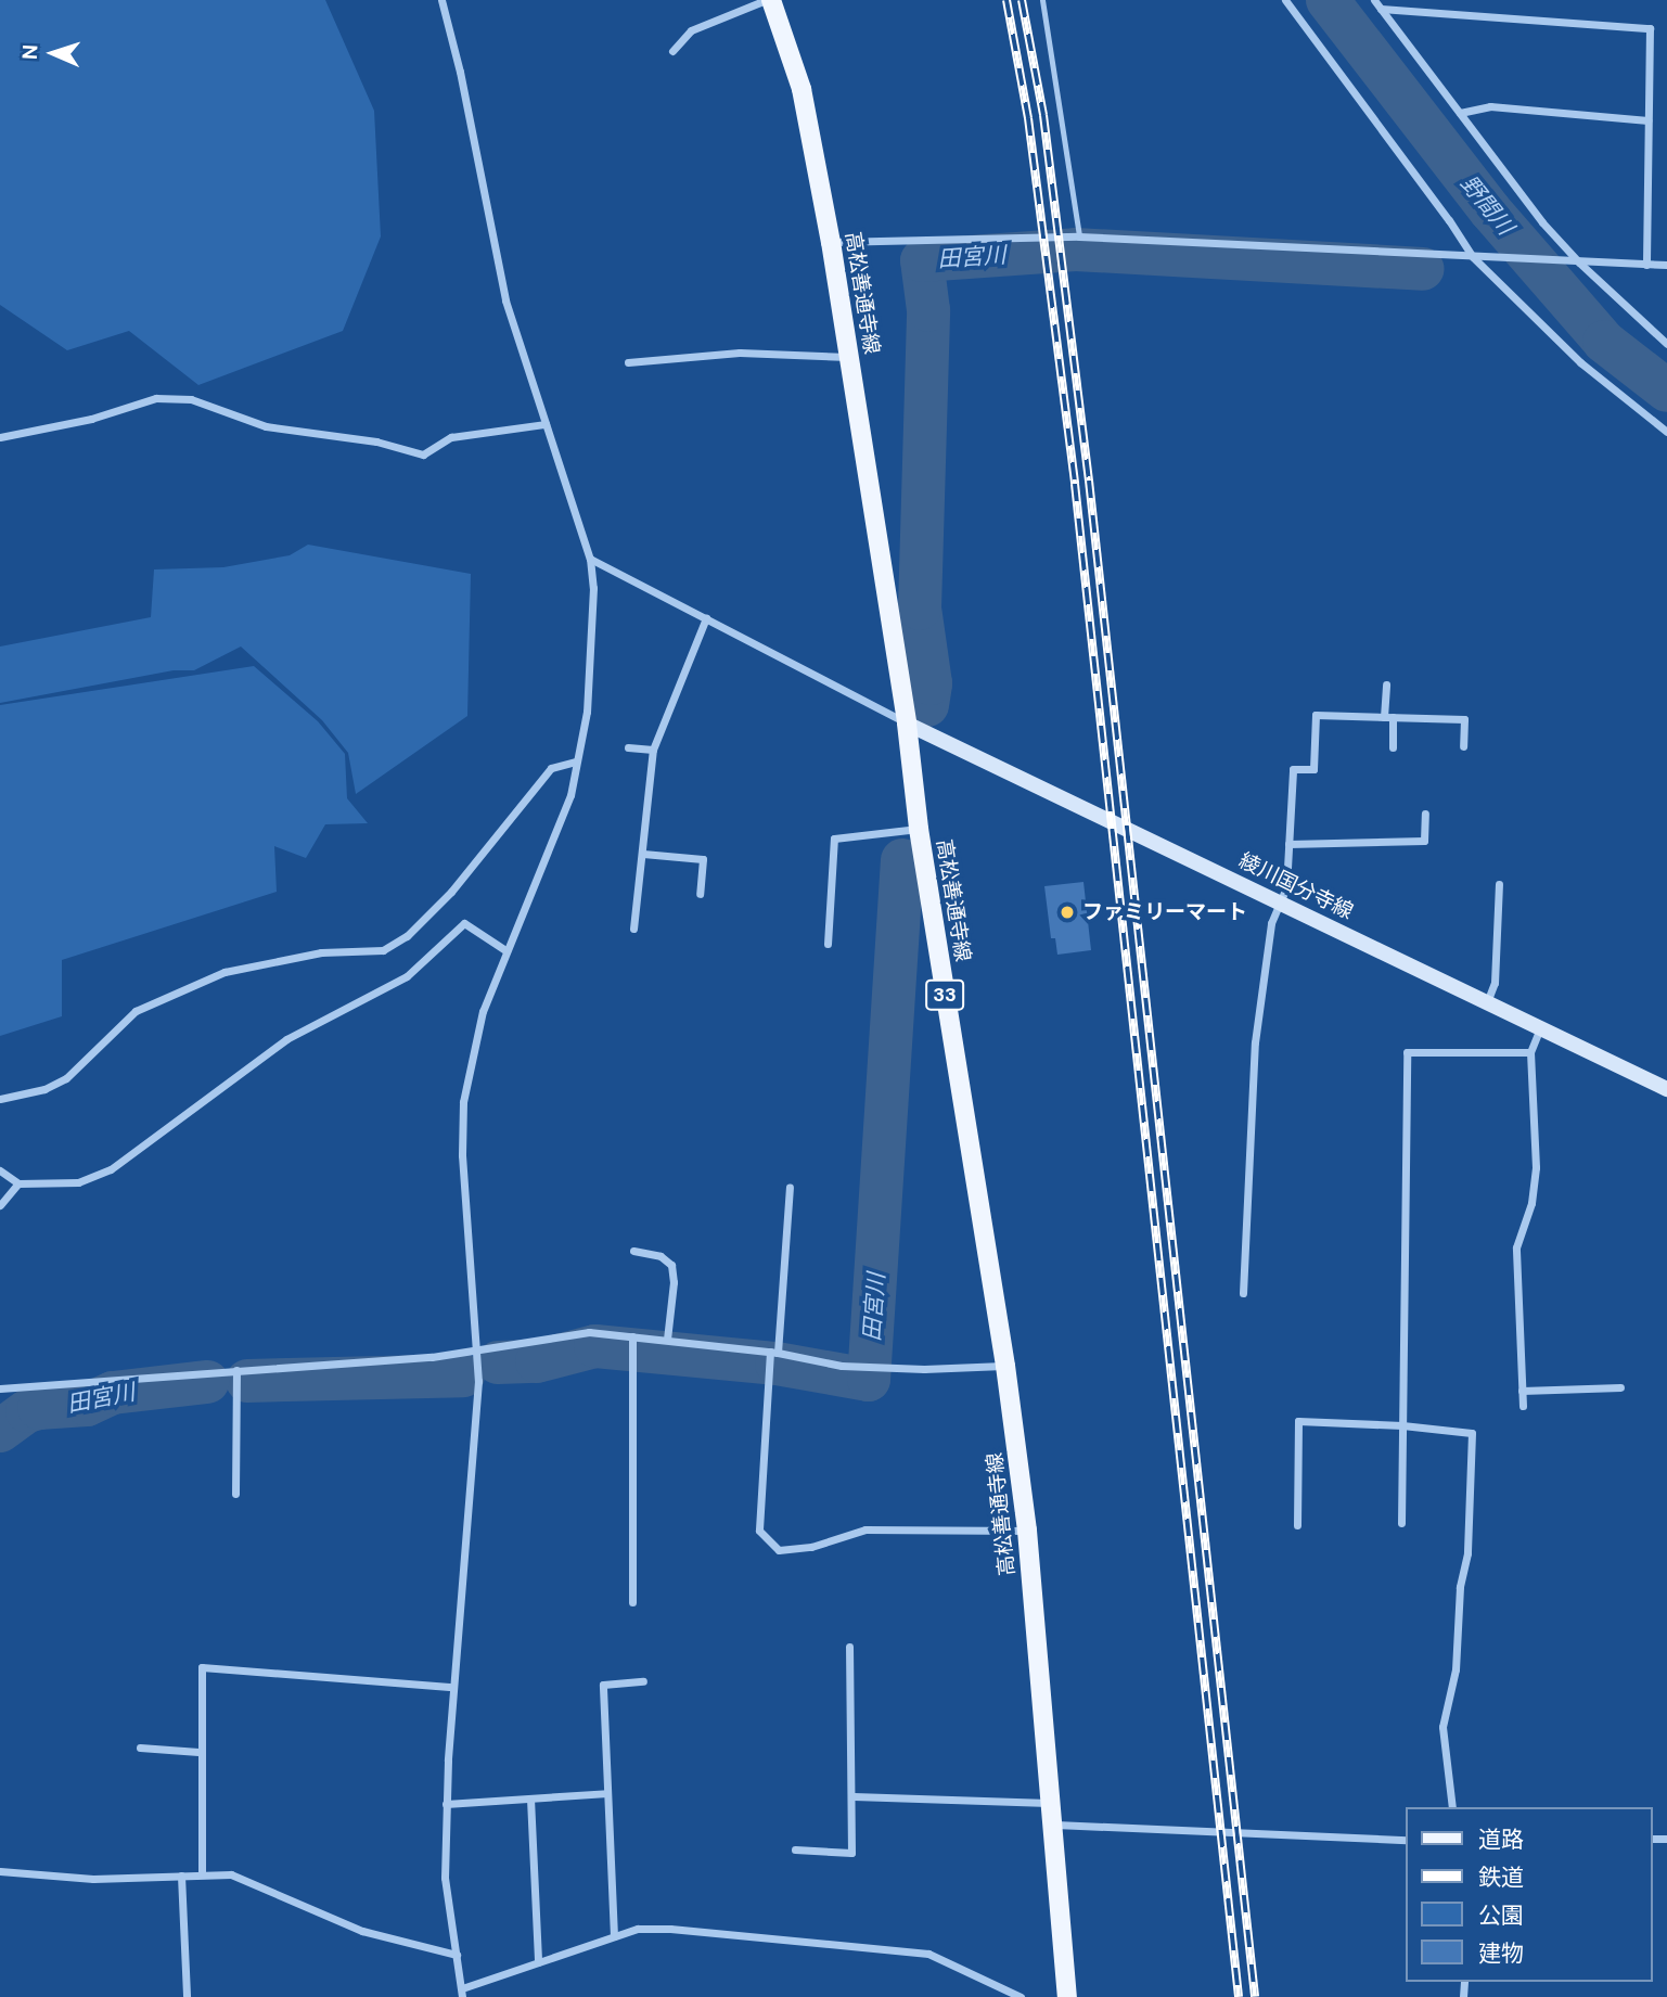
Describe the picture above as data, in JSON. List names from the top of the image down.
{
  "streets": {
    "main road": ["高松善通寺線", "綾川国分寺線", "33"]
  },
  "crossings": [
    ["高松善通寺線", "綾川国分寺線"]
  ],
  "water": ["野間川", "田宮川"],
  "places": ["ファミリーマート"],
  "legend": [
    "道路",
    "鉄道",
    "公園",
    "建物"
  ],
  "north": "left"
}
